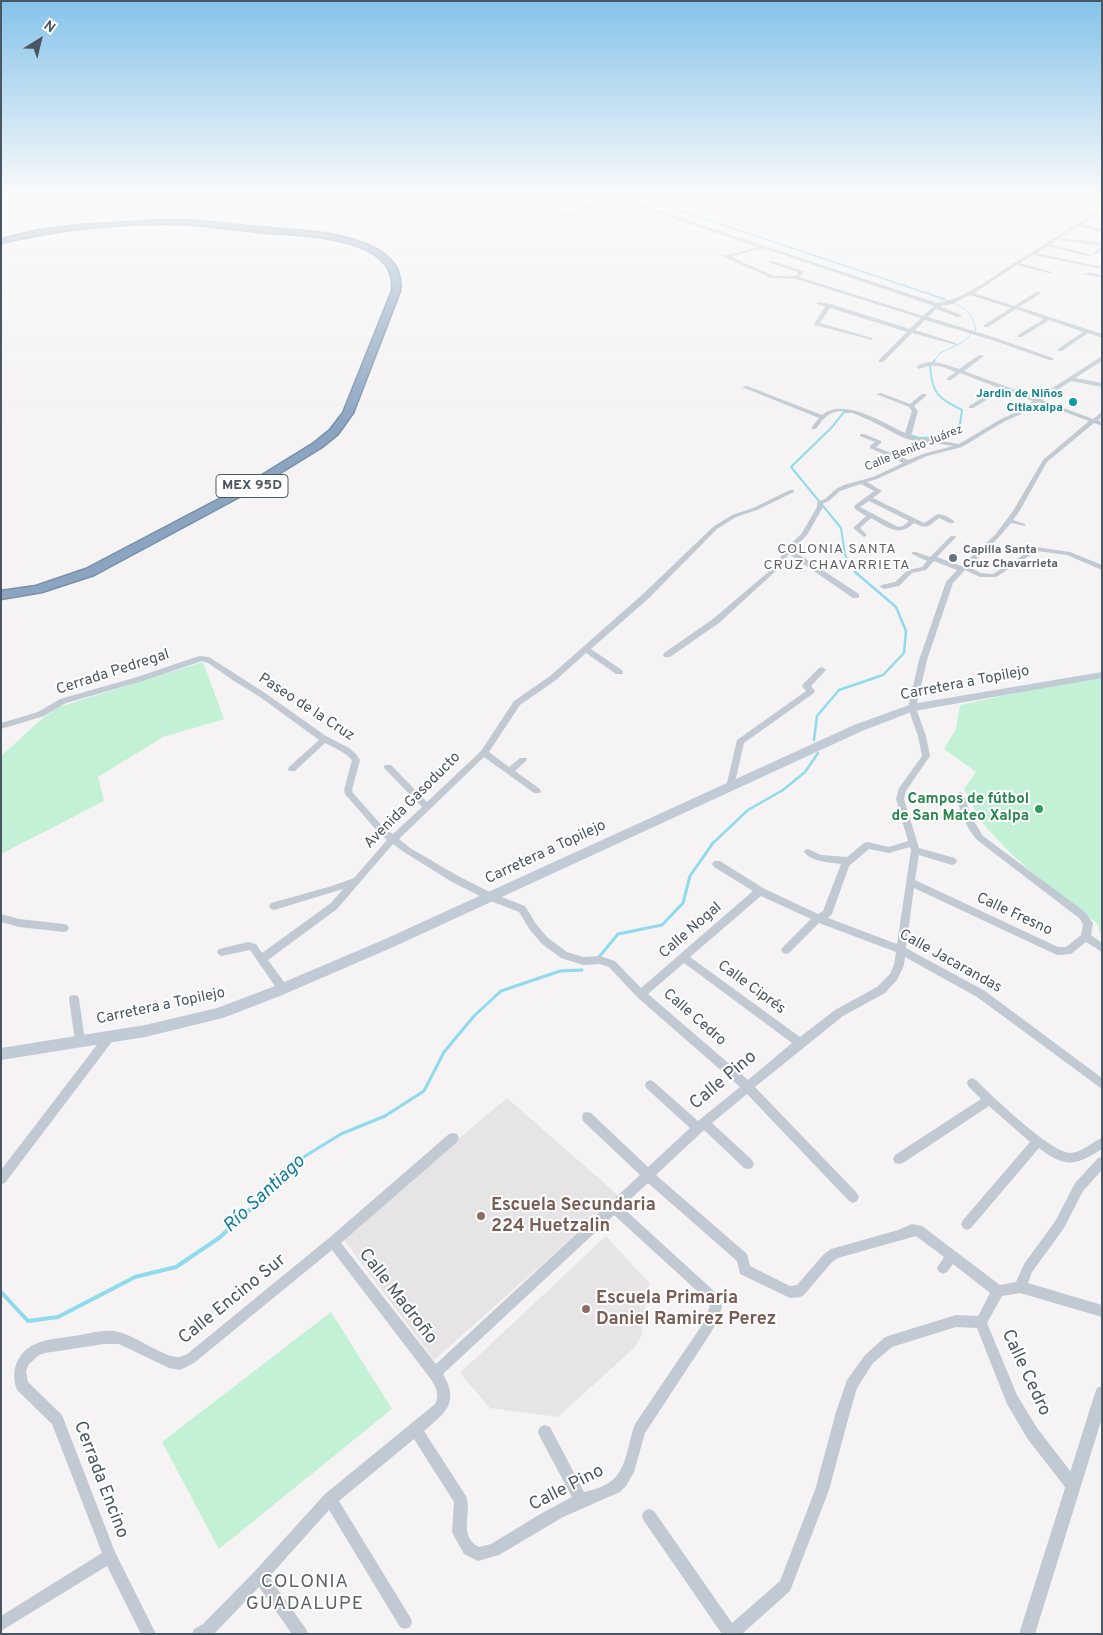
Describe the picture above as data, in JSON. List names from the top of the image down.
{
  "streets": {
    "highway": ["MEX 95D"],
    "main road": ["Carretera a Topilejo"],
    "street": [
      "Calle Benito Juárez",
      "Cerrada Pedregal",
      "Paseo de la Cruz",
      "Avenida Gasoducto",
      "Calle Fresno",
      "Calle Nogal",
      "Calle Jacarandas",
      "Calle Ciprés",
      "Calle Cedro",
      "Calle Pino",
      "Calle Madroño",
      "Calle Encino Sur",
      "Cerrada Encino"
    ]
  },
  "crossings": [
    ["Cerrada Pedregal", "Paseo de la Cruz"],
    ["Carretera a Topilejo", "Paseo de la Cruz"],
    ["Carretera a Topilejo", "Calle Pino"],
    ["Paseo de la Cruz", "Avenida Gasoducto"],
    ["Paseo de la Cruz", "Calle Nogal"],
    ["Paseo de la Cruz", "Calle Cedro"],
    ["Calle Fresno", "Calle Pino"],
    ["Calle Nogal", "Calle Jacarandas"],
    ["Calle Nogal", "Calle Ciprés"],
    ["Calle Nogal", "Calle Cedro"],
    ["Calle Jacarandas", "Calle Pino"],
    ["Calle Ciprés", "Calle Pino"],
    ["Calle Cedro", "Calle Pino"],
    ["Calle Pino", "Calle Madroño"],
    ["Calle Madroño", "Calle Encino Sur"],
    ["Calle Encino Sur", "Cerrada Encino"]
  ],
  "districts": ["COLONIA SANTA CRUZ CHAVARRIETA", "COLONIA GUADALUPE"],
  "water": ["Río Santiago"],
  "places": [
    "Jardin de Niños Citlaxalpa",
    "Capilla Santa Cruz Chavarrieta",
    "Campos de fútbol de San Mateo Xalpa",
    "Escuela Secundaria 224 Huetzalin",
    "Escuela Primaria Daniel Ramirez Perez"
  ],
  "north": "top right"
}
